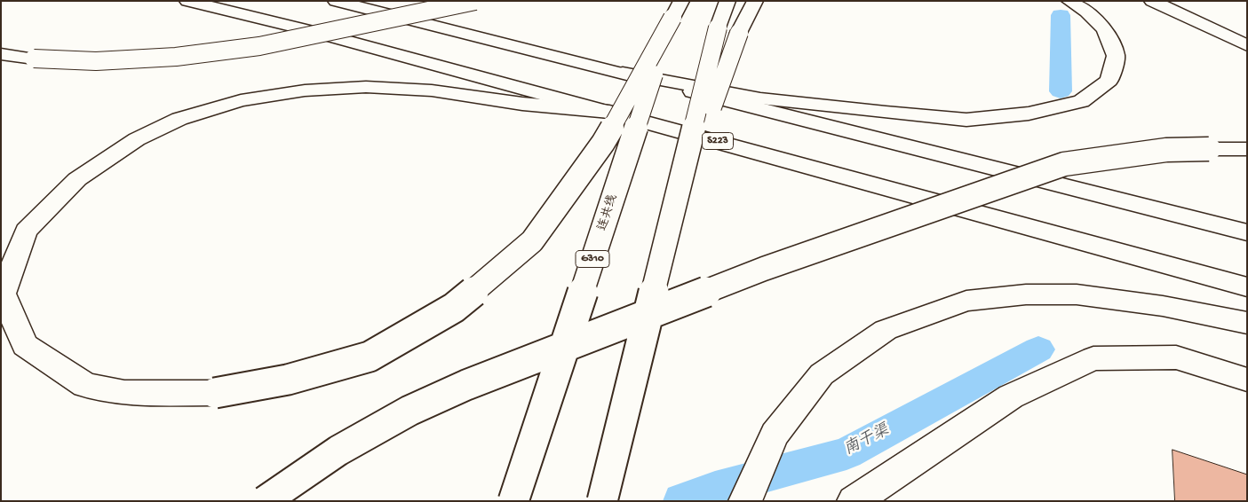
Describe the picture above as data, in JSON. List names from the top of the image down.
{
  "streets": {
    "main road": ["S223", "连共线", "G310"]
  },
  "water": ["南干渠"]
}
